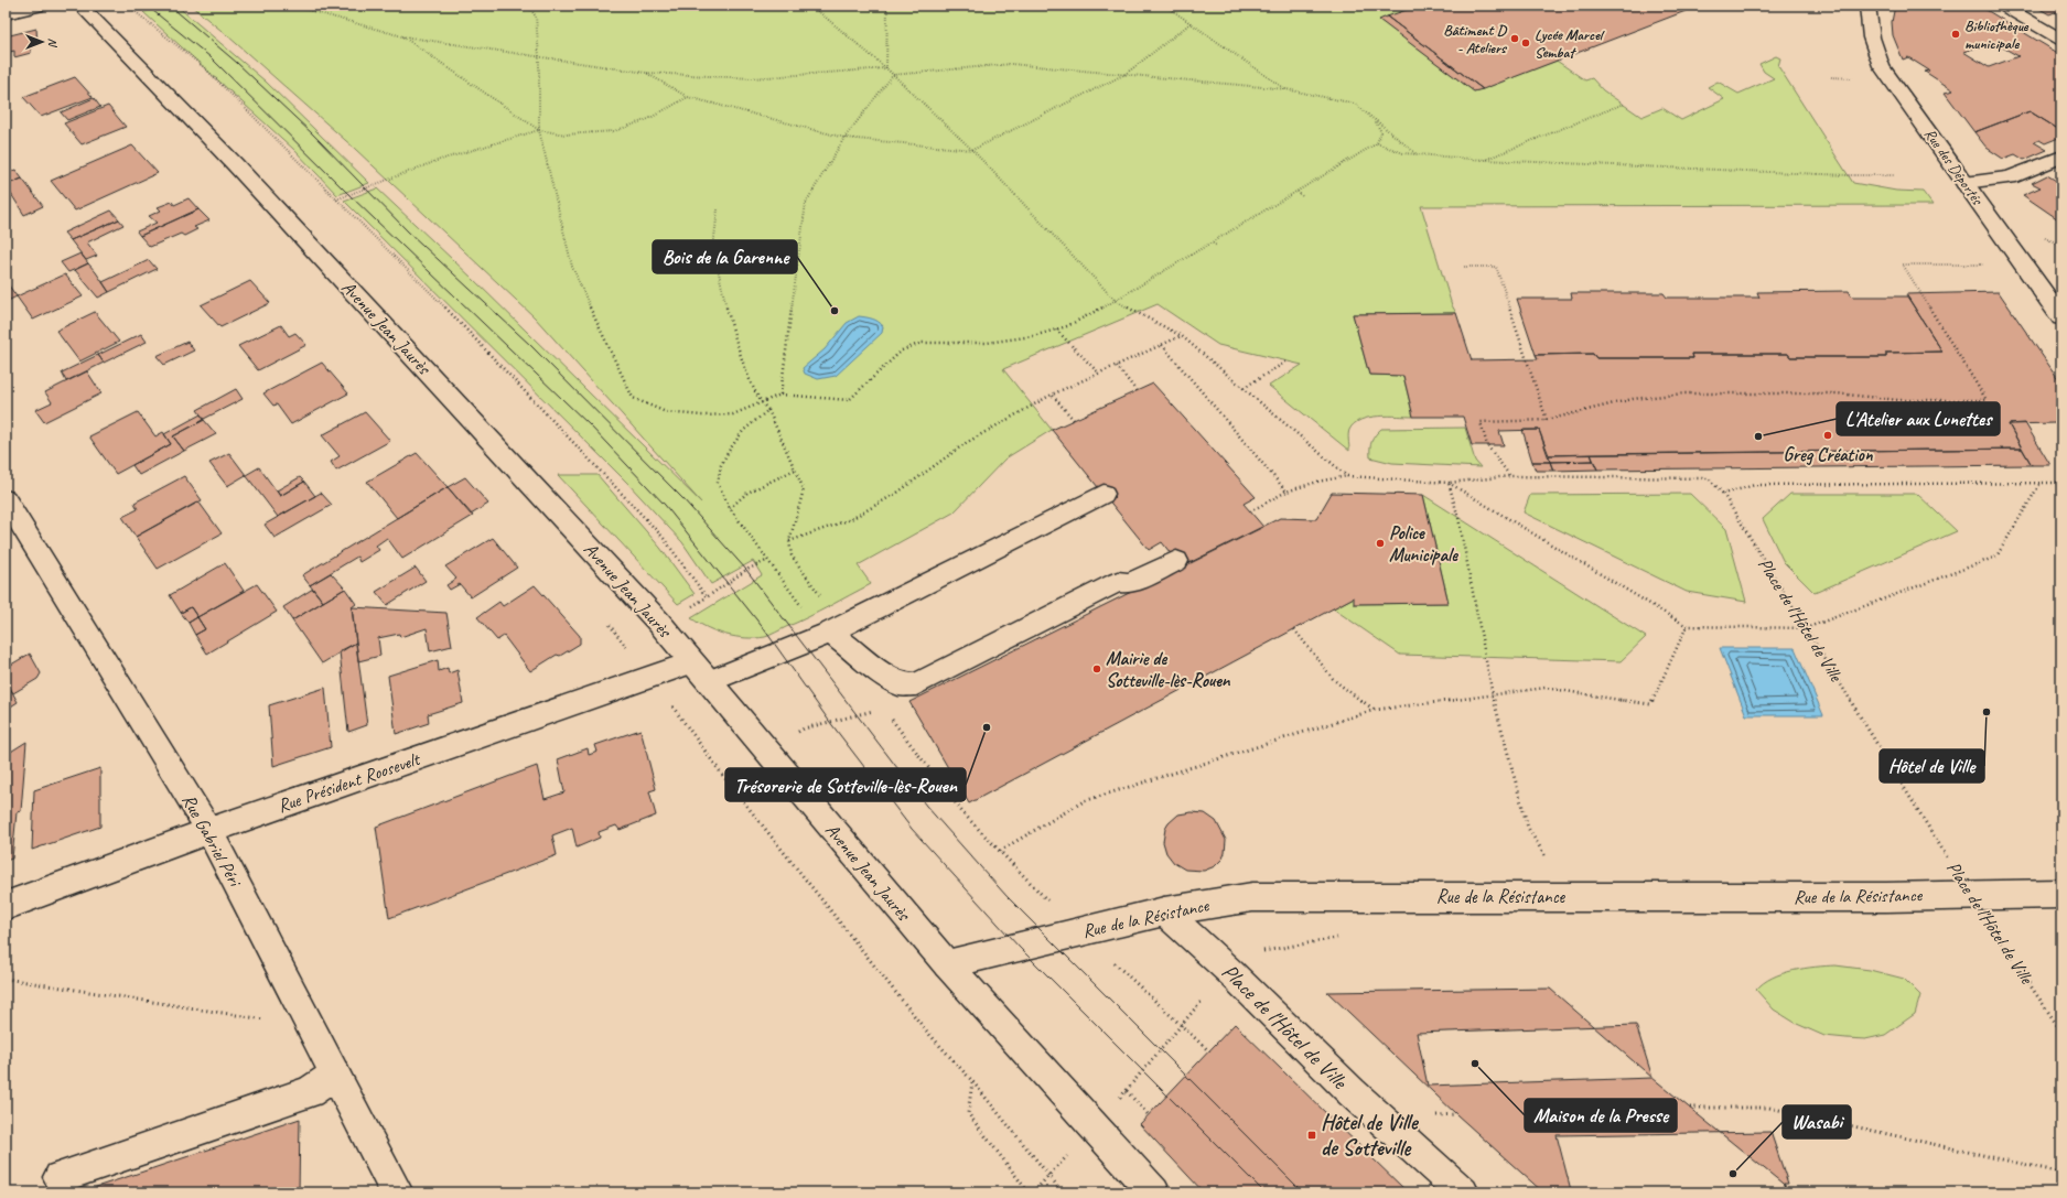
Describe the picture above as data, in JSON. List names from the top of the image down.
{
  "streets": {
    "street": [
      "Rue des Déportés",
      "Avenue Jean Jaurès",
      "Place de l'Hôtel de Ville",
      "Rue Président Roosevelt",
      "Rue Gabriel Péri",
      "Rue de la Résistance"
    ]
  },
  "crossings": [
    ["Avenue Jean Jaurès", "Rue Président Roosevelt"],
    ["Avenue Jean Jaurès", "Rue de la Résistance"],
    ["Place de l'Hôtel de Ville", "Rue de la Résistance"],
    ["Rue Président Roosevelt", "Rue Gabriel Péri"]
  ],
  "places": {
    "other": [
      "Bibliothèque municipale",
      "Bâtiment D - Ateliers",
      "Lycée Marcel Sembat",
      "Bois de la Garenne",
      "Greg Création",
      "L'Atelier aux Lunettes",
      "Police Municipale",
      "Mairie de Sotteville-lès-Rouen",
      "Hôtel de Ville",
      "Trésorerie de Sotteville-lès-Rouen",
      "Maison de la Presse",
      "Wasabi"
    ],
    "transit": ["Hôtel de Ville de Sotteville"]
  },
  "north": "right"
}
